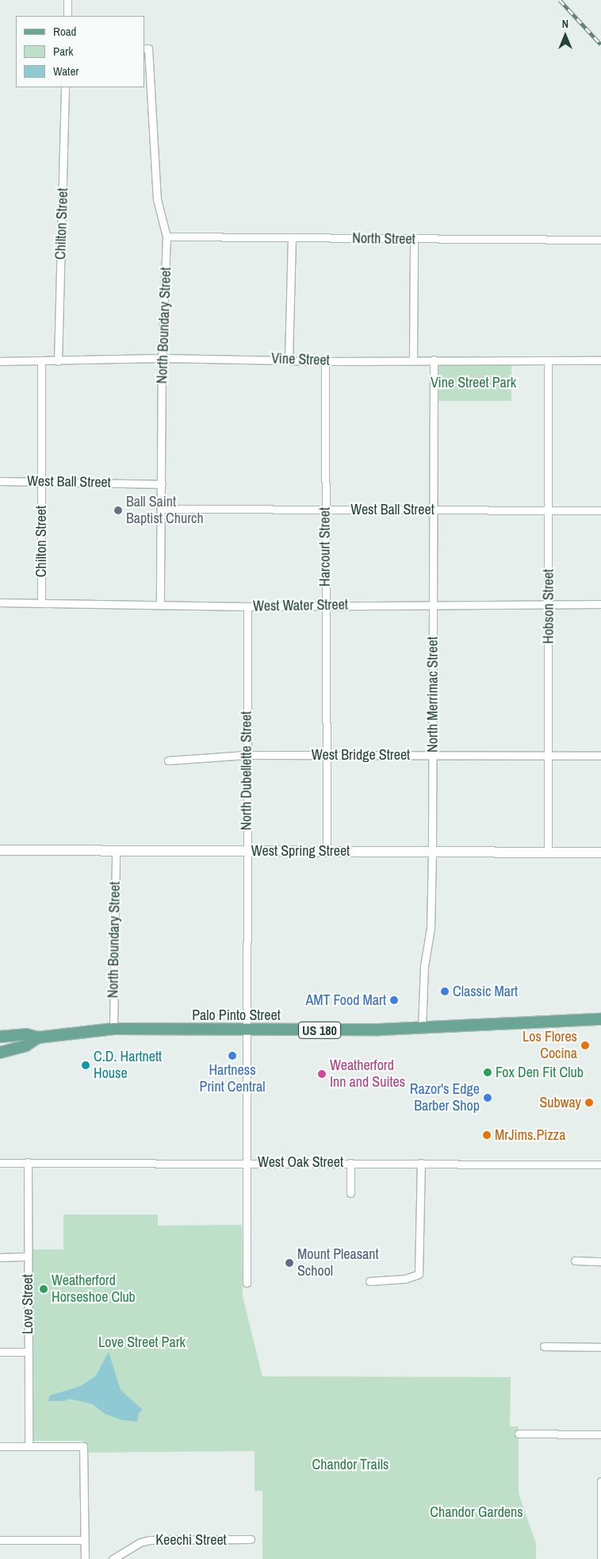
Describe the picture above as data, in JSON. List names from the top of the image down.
{
  "streets": {
    "main road": ["Palo Pinto Street", "US 180"],
    "street": [
      "Chilton Street",
      "North Street",
      "North Boundary Street",
      "Vine Street",
      "West Ball Street",
      "Harcourt Street",
      "West Water Street",
      "Hobson Street",
      "North Merrimac Street",
      "West Bridge Street",
      "North Dubellette Street",
      "West Spring Street",
      "West Oak Street",
      "Love Street",
      "Keechi Street"
    ]
  },
  "crossings": [
    ["Chilton Street", "Vine Street"],
    ["Chilton Street", "West Ball Street"],
    ["Chilton Street", "West Water Street"],
    ["North Street", "North Boundary Street"],
    ["North Boundary Street", "Vine Street"],
    ["North Boundary Street", "West Ball Street"],
    ["North Boundary Street", "West Water Street"],
    ["North Boundary Street", "West Spring Street"],
    ["North Boundary Street", "Palo Pinto Street"],
    ["Vine Street", "Harcourt Street"],
    ["Vine Street", "Hobson Street"],
    ["Vine Street", "North Merrimac Street"],
    ["West Ball Street", "Harcourt Street"],
    ["West Ball Street", "Hobson Street"],
    ["West Ball Street", "North Merrimac Street"],
    ["Harcourt Street", "West Water Street"],
    ["Harcourt Street", "West Bridge Street"],
    ["Harcourt Street", "West Spring Street"],
    ["West Water Street", "Hobson Street"],
    ["West Water Street", "North Merrimac Street"],
    ["West Water Street", "North Dubellette Street"],
    ["Hobson Street", "West Bridge Street"],
    ["Hobson Street", "West Spring Street"],
    ["North Merrimac Street", "West Bridge Street"],
    ["North Merrimac Street", "West Spring Street"],
    ["North Merrimac Street", "Palo Pinto Street"],
    ["West Bridge Street", "North Dubellette Street"],
    ["North Dubellette Street", "West Spring Street"],
    ["North Dubellette Street", "Palo Pinto Street"],
    ["North Dubellette Street", "West Oak Street"],
    ["West Oak Street", "Love Street"]
  ],
  "parks": [
    "Vine Street Park",
    "Love Street Park",
    "Chandor Trails",
    "Chandor Gardens"
  ],
  "places": [
    "Ball Saint Baptist Church",
    "Classic Mart",
    "AMT Food Mart",
    "Los Flores Cocina",
    "Hartness Print Central",
    "C.D. Hartnett House",
    "Fox Den Fit Club",
    "Weatherford Inn and Suites",
    "Razor's Edge Barber Shop",
    "Subway",
    "MrJims.Pizza",
    "Mount Pleasant School",
    "Weatherford Horseshoe Club"
  ],
  "legend": ["Road", "Park", "Water"],
  "north": "top"
}
